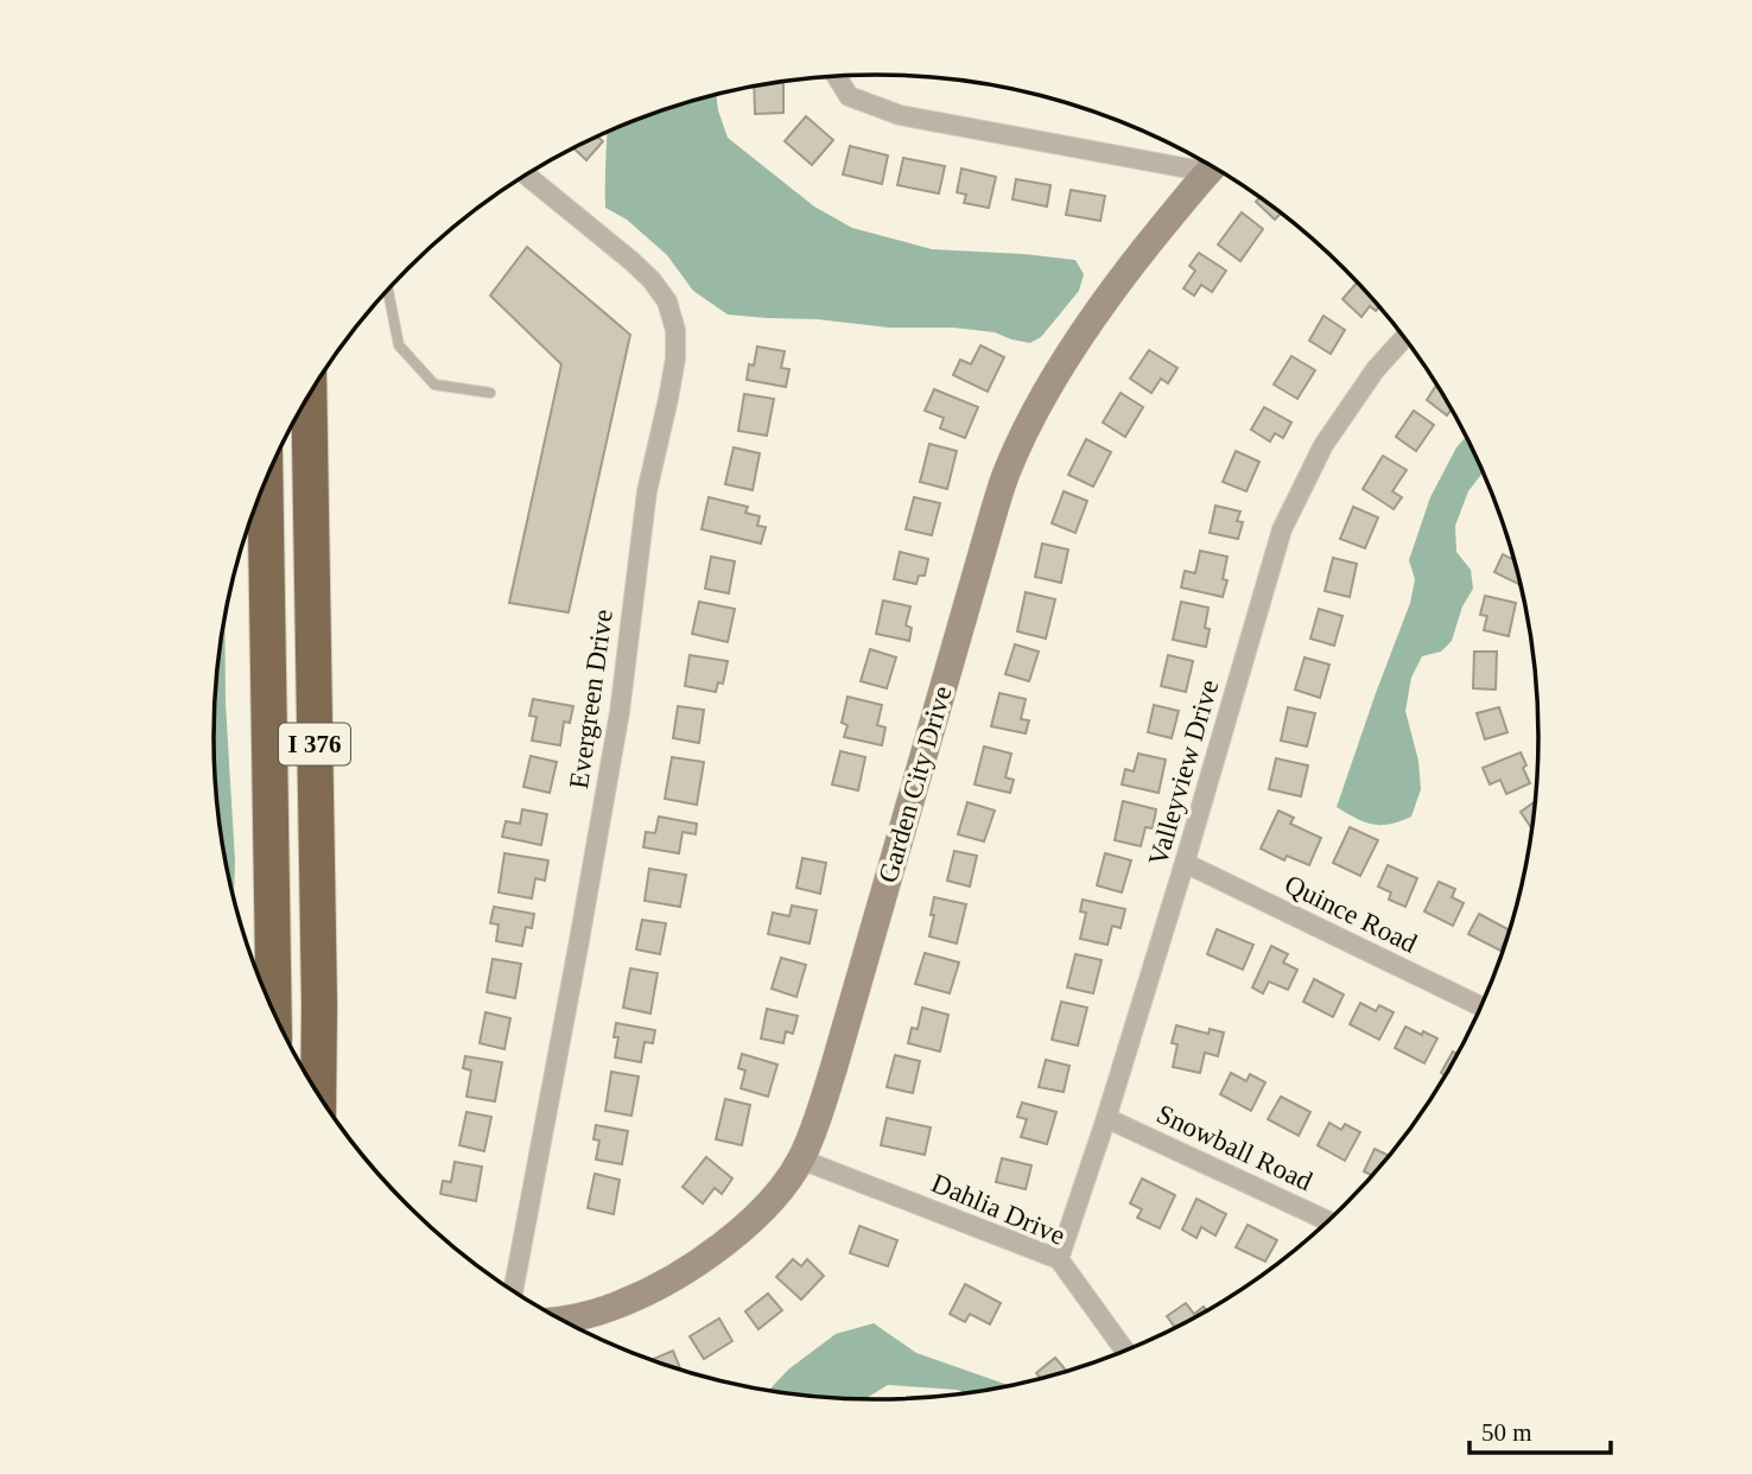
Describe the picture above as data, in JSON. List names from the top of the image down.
{
  "streets": {
    "highway": ["I 376"],
    "street": [
      "Evergreen Drive",
      "Valleyview Drive",
      "Garden City Drive",
      "Quince Road",
      "Snowball Road",
      "Dahlia Drive"
    ]
  },
  "crossings": [
    ["Valleyview Drive", "Quince Road"],
    ["Valleyview Drive", "Snowball Road"],
    ["Valleyview Drive", "Dahlia Drive"],
    ["Garden City Drive", "Dahlia Drive"]
  ],
  "scale_bar": "50 m"
}
